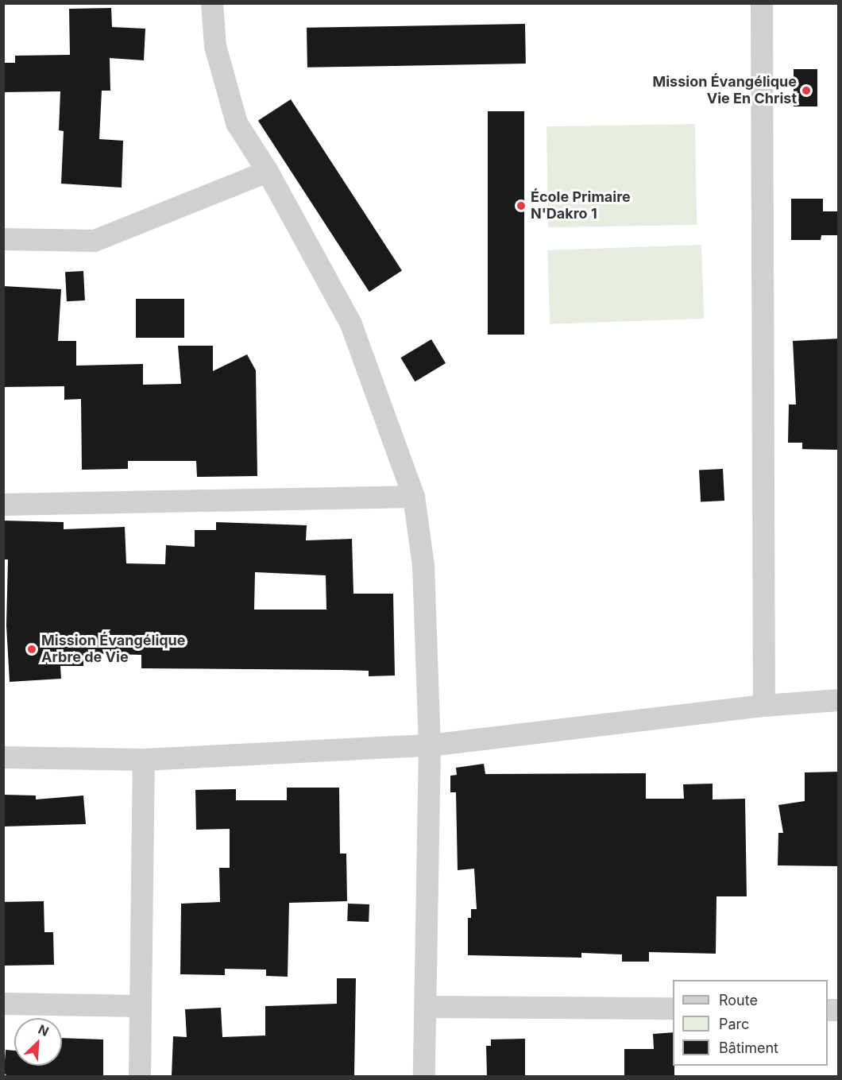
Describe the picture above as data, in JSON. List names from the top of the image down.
{
  "places": ["Mission Évangélique Vie En Christ", "École Primaire N'Dakro 1", "Mission Évangélique Arbre de Vie"],
  "legend": ["Route", "Parc", "Bâtiment"],
  "north": "top right"
}
